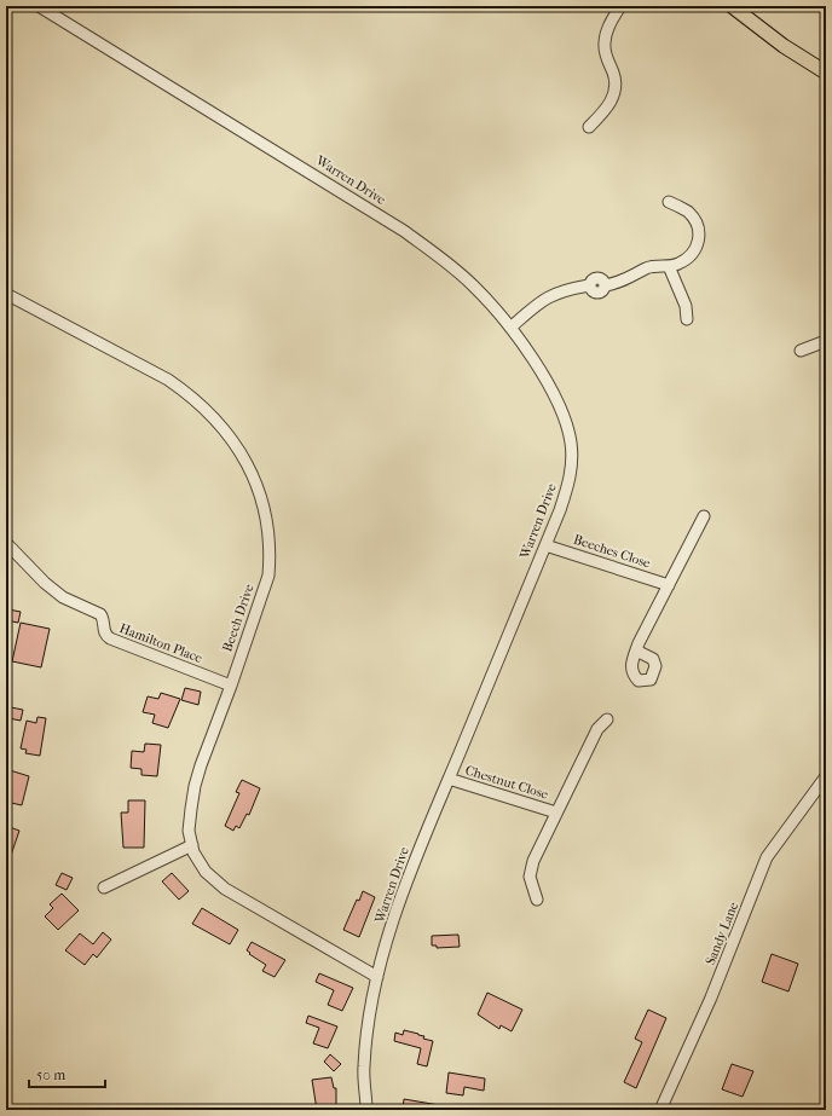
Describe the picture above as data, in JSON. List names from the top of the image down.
{
  "streets": {
    "street": [
      "Warren Drive",
      "Beeches Close",
      "Beech Drive",
      "Hamilton Place",
      "Chestnut Close",
      "Sandy Lane"
    ]
  },
  "crossings": [
    ["Warren Drive", "Beeches Close"],
    ["Warren Drive", "Beech Drive"],
    ["Warren Drive", "Chestnut Close"],
    ["Beech Drive", "Hamilton Place"]
  ],
  "scale_bar": "50 m"
}
